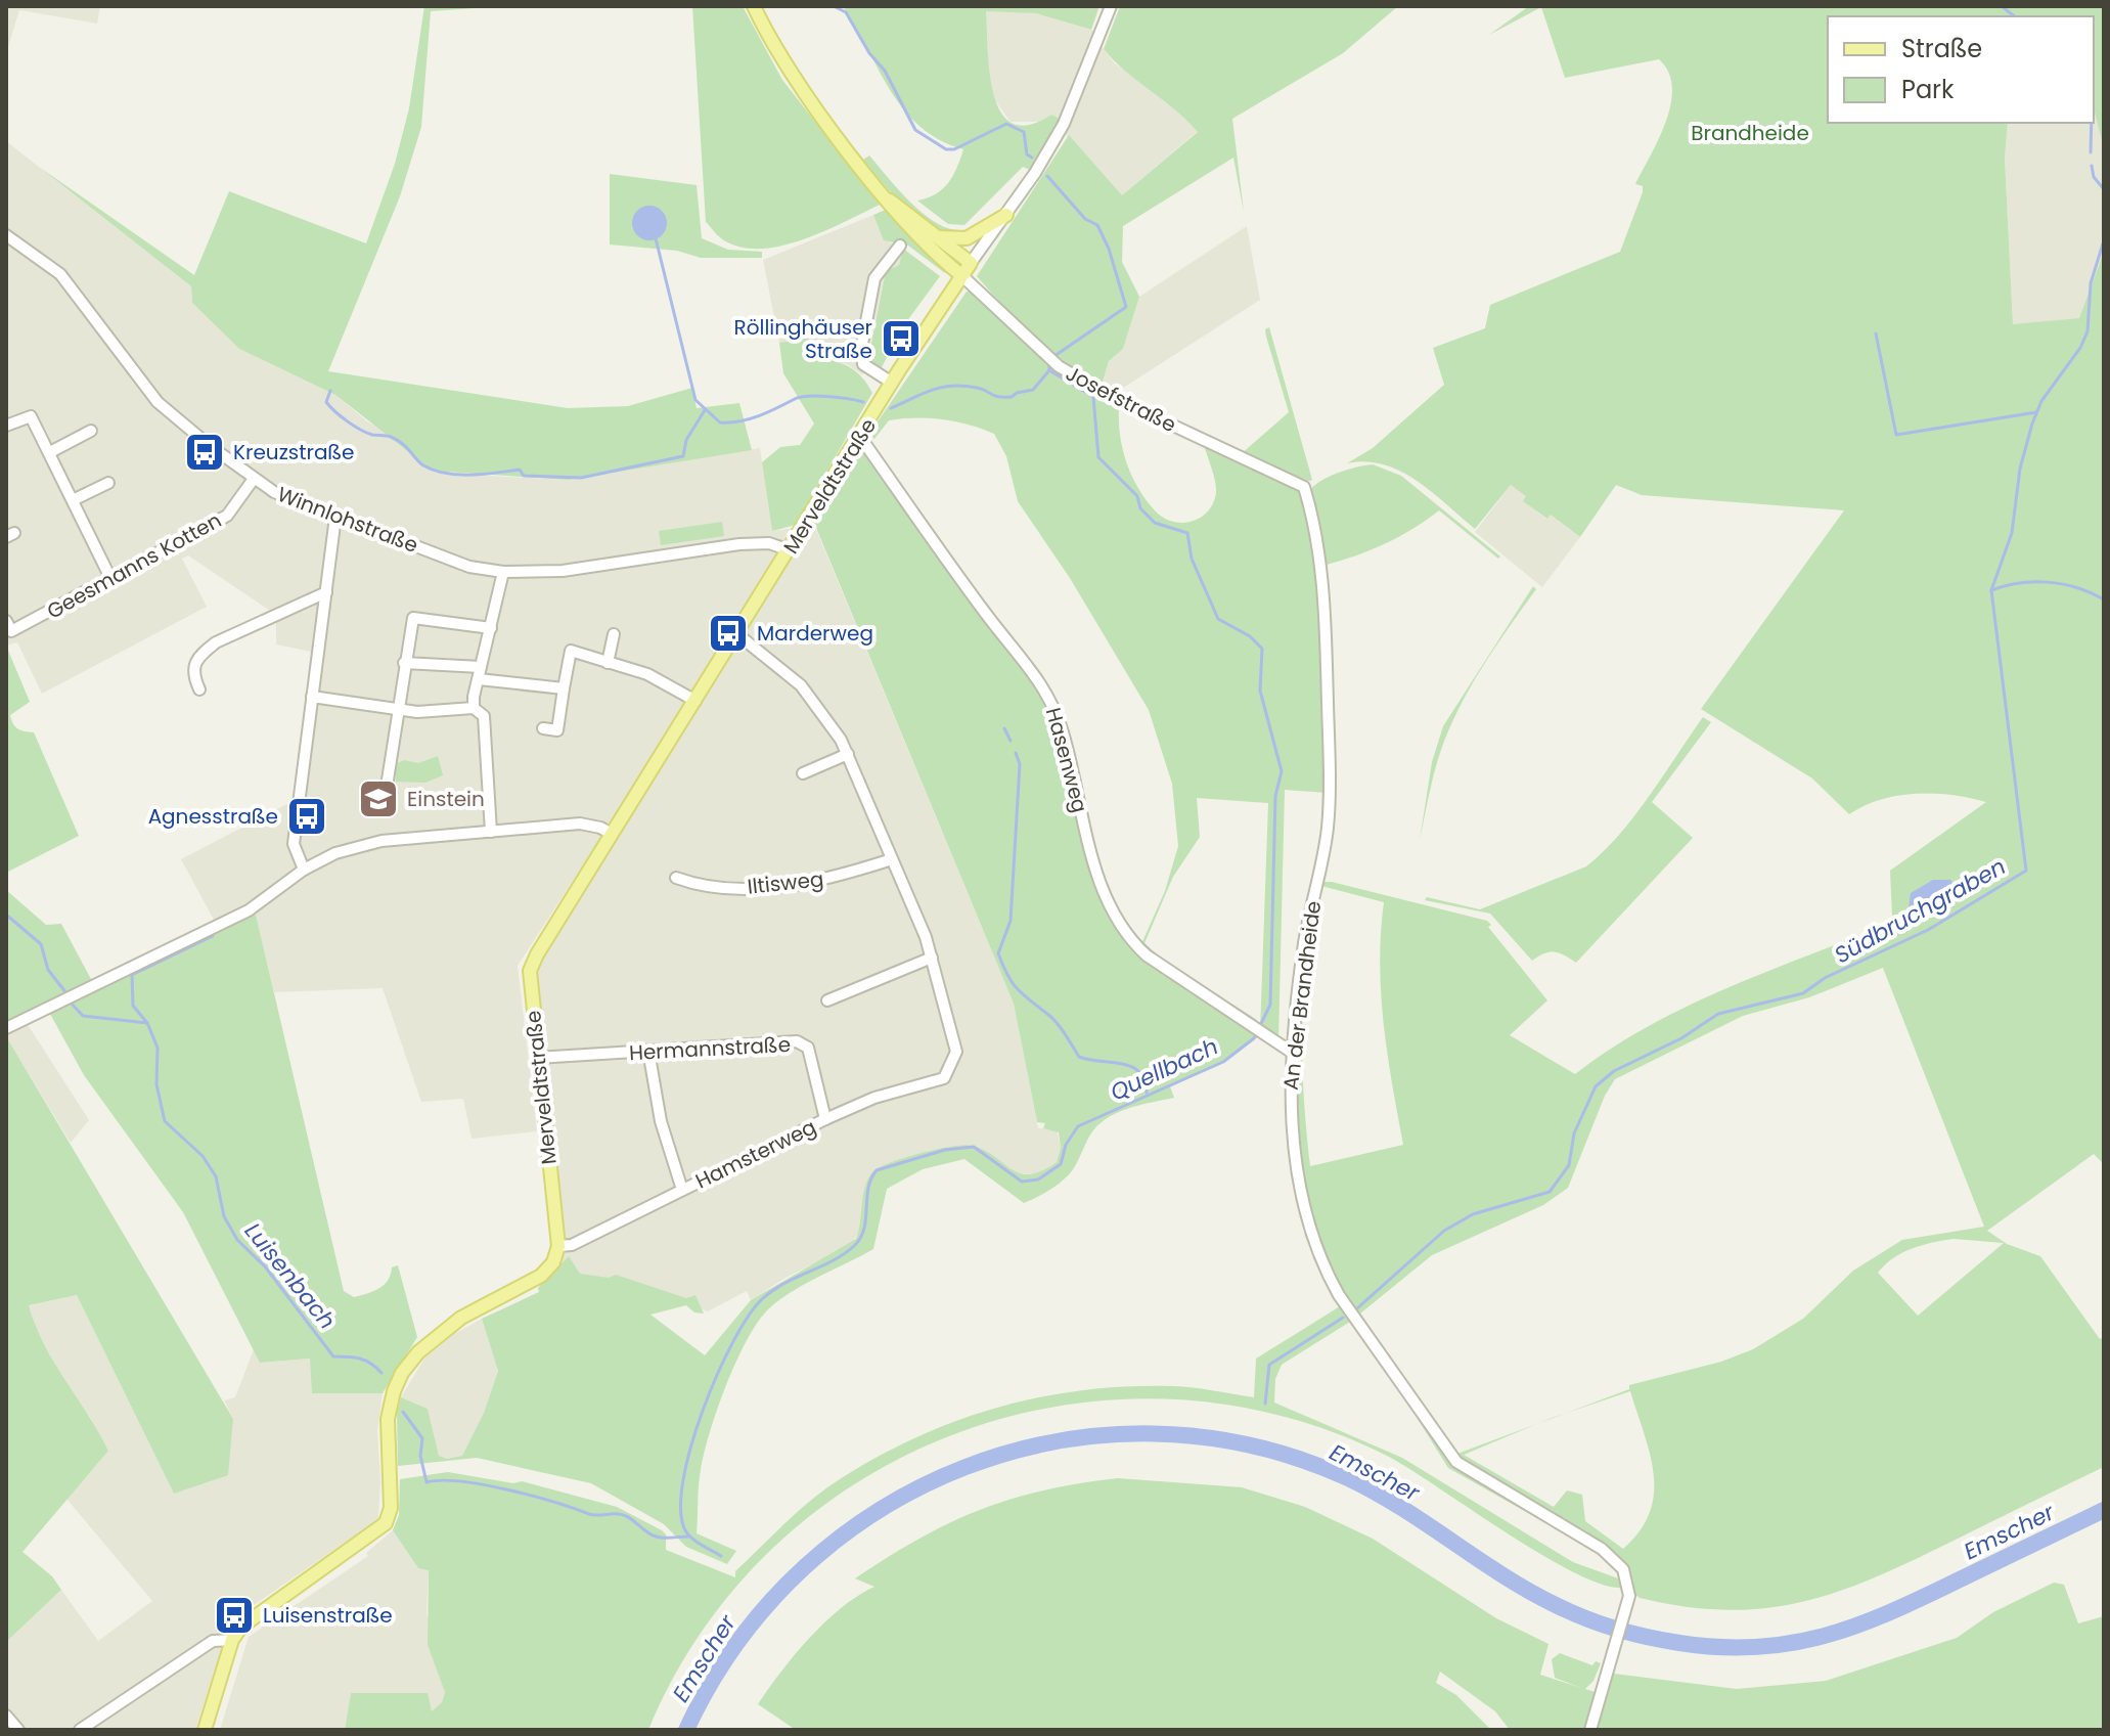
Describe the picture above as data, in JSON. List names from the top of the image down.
{
  "streets": {
    "main road": ["Merveldtstraße"],
    "street": [
      "Josefstraße",
      "Winnlohstraße",
      "Geesmanns Kotten",
      "Hasenweg",
      "Iltisweg",
      "An der Brandheide",
      "Hermannstraße",
      "Hamsterweg"
    ]
  },
  "crossings": [
    ["Josefstraße", "Merveldtstraße"],
    ["Josefstraße", "An der Brandheide"],
    ["Merveldtstraße", "Winnlohstraße"],
    ["Merveldtstraße", "Hasenweg"],
    ["Merveldtstraße", "Hermannstraße"],
    ["Merveldtstraße", "Hamsterweg"],
    ["Winnlohstraße", "Geesmanns Kotten"],
    ["Hasenweg", "An der Brandheide"],
    ["Hermannstraße", "Hamsterweg"]
  ],
  "water": [
    "Südbruchgraben",
    "Quellbach",
    "Luisenbach",
    "Emscher"
  ],
  "parks": ["Brandheide"],
  "places": {
    "bus stop": [
      "Röllinghäuser Straße",
      "Kreuzstraße",
      "Marderweg",
      "Agnesstraße",
      "Luisenstraße"
    ],
    "school or university": ["Einstein"]
  },
  "legend": ["Straße", "Park"]
}
